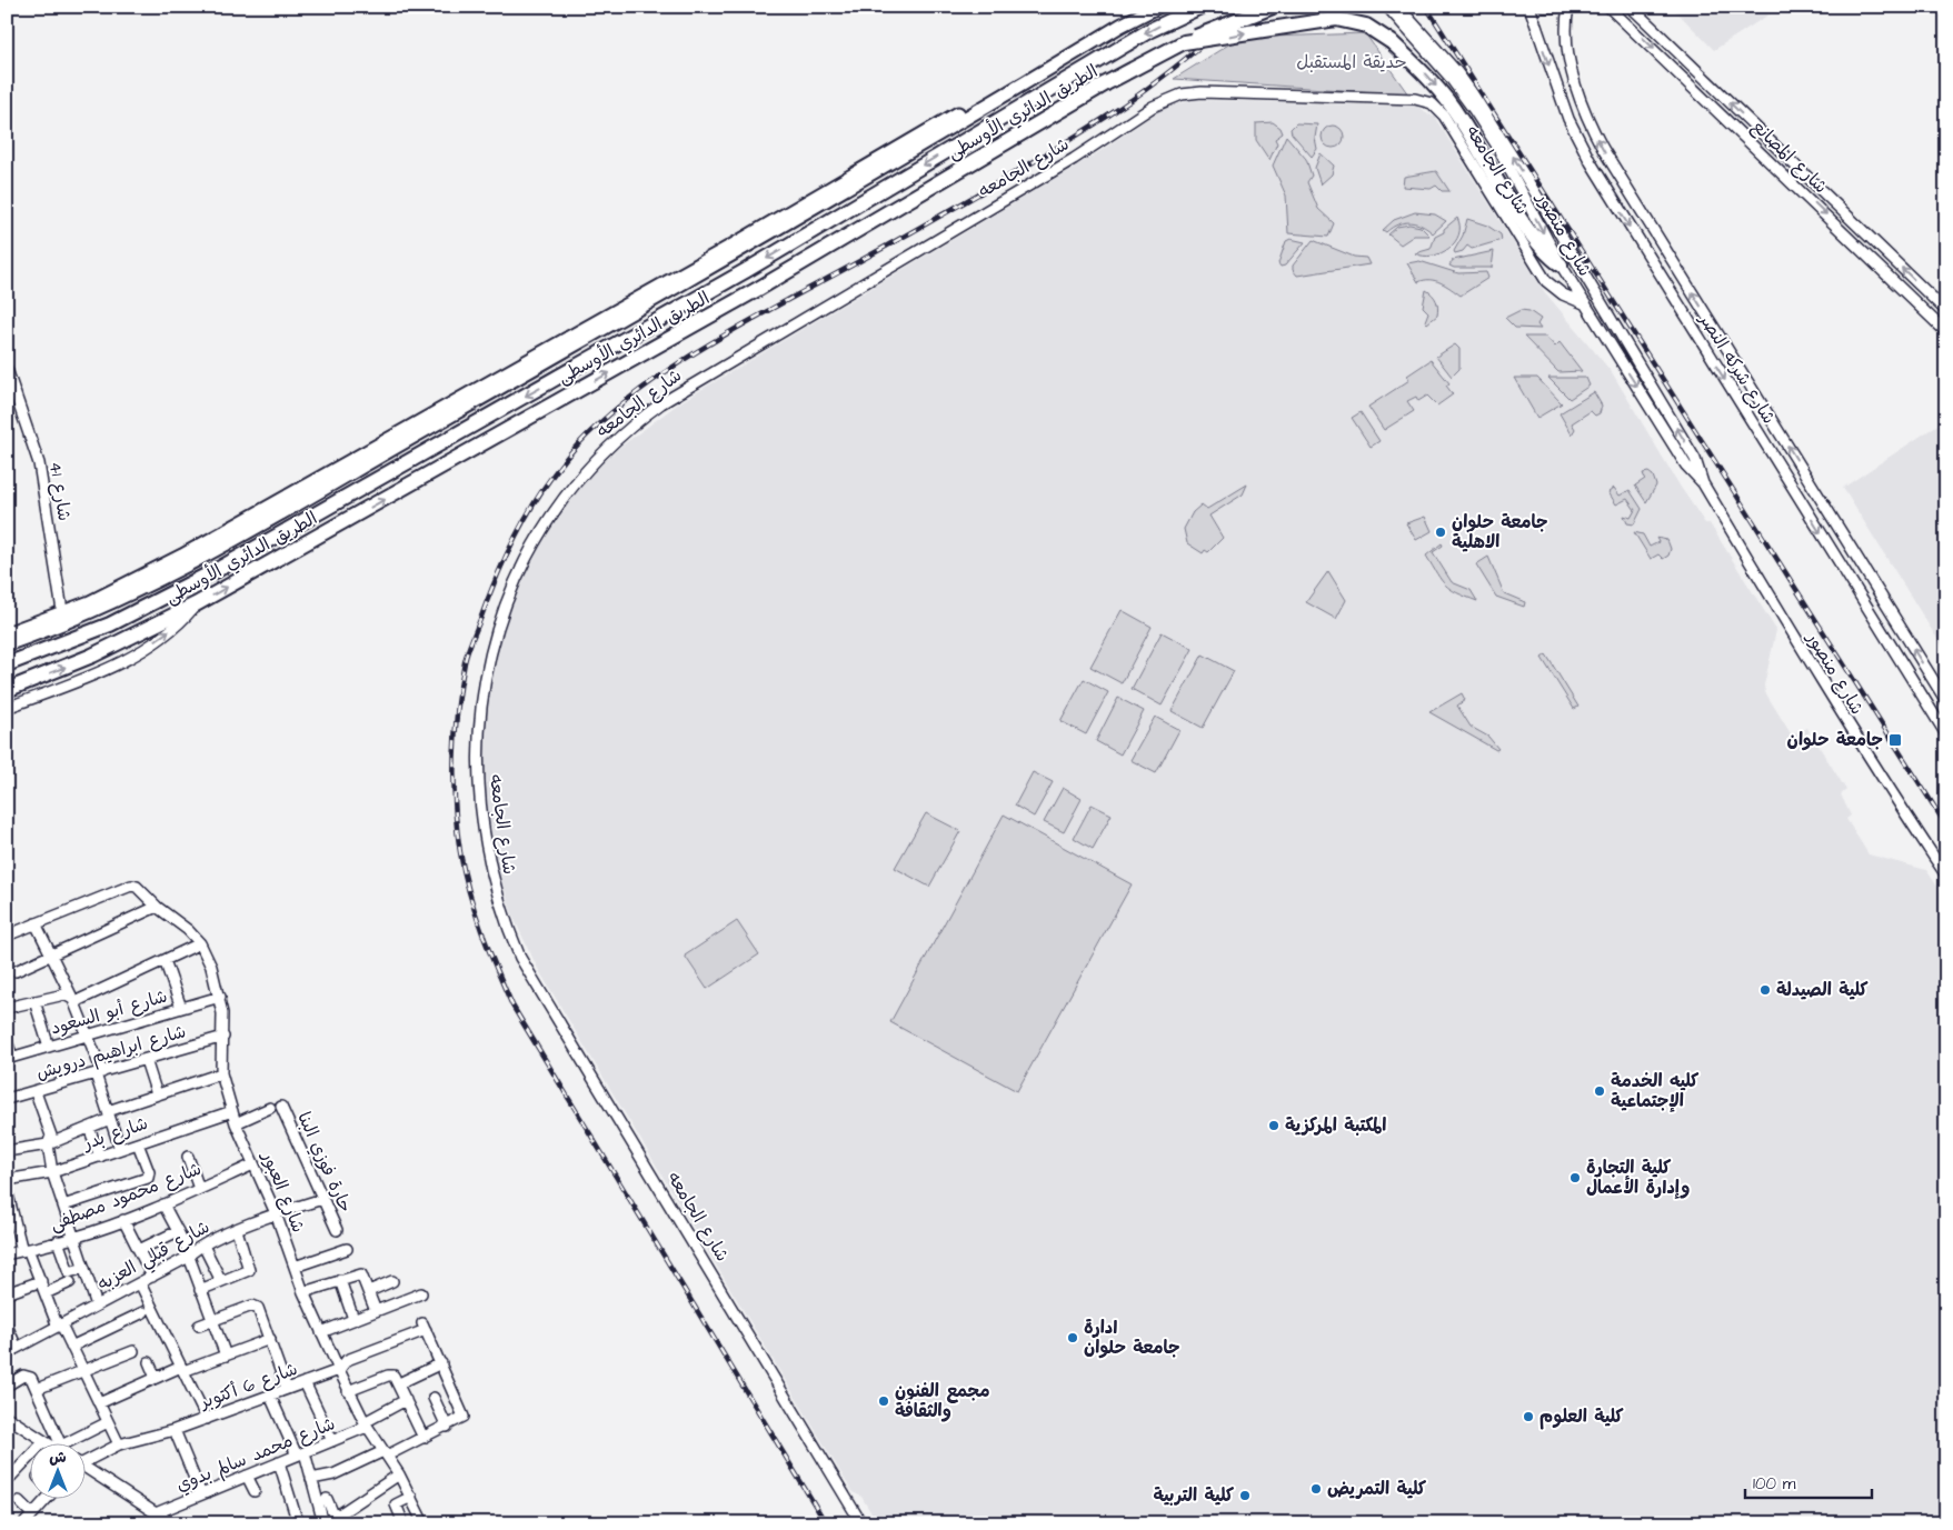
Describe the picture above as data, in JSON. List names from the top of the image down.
{
  "streets": {
    "highway": ["الطريق الدائري الأوسطى"],
    "street": [
      "شارع المصانع",
      "شارع الجامعه",
      "شارع منصور",
      "شارع شركه النصر",
      "شارع 41",
      "شارع أبو السعود",
      "شارع ابراهيم درويش",
      "شارع بدر",
      "حارة فوزي البنا",
      "شارع العبور",
      "شارع محمود مصطفى",
      "شارع قبلي العزبه",
      "شارع 6 أكتوبر",
      "شارع محمد سالم بدوي"
    ]
  },
  "crossings": [
    ["شارع الجامعه", "شارع منصور"],
    ["شارع أبو السعود", "شارع العبور"],
    ["شارع ابراهيم درويش", "شارع العبور"],
    ["شارع بدر", "شارع العبور"],
    ["حارة فوزي البنا", "شارع قبلي العزبه"],
    ["شارع العبور", "شارع محمود مصطفى"],
    ["شارع العبور", "شارع قبلي العزبه"],
    ["شارع العبور", "شارع 6 أكتوبر"],
    ["شارع العبور", "شارع محمد سالم بدوي"]
  ],
  "parks": ["حديقة المستقبل"],
  "places": {
    "other": [
      "جامعة حلوان الاهلية",
      "كلية الصيدلة",
      "كليه الخدمة الإجتماعية",
      "المكتبة المركزية",
      "كلية التجارة وإدارة الأعمال",
      "ادارة جامعة حلوان",
      "مجمع الفنون والثقافة",
      "كلية العلوم",
      "كلية التمريض",
      "كلية التربية"
    ],
    "transit": ["جامعة حلوان"]
  },
  "scale_bar": "100 m",
  "north": "top"
}
